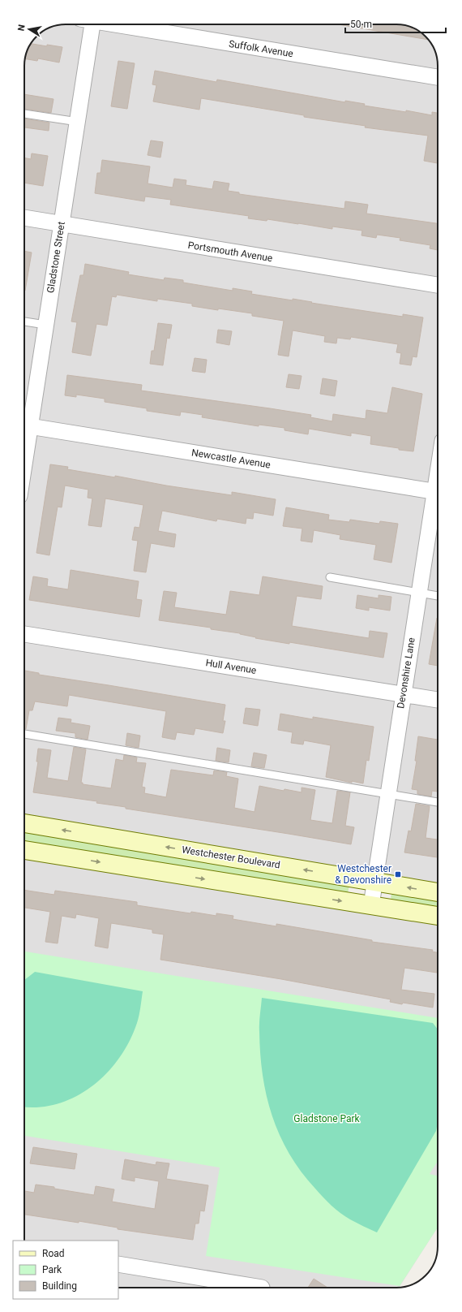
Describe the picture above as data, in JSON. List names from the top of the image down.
{
  "streets": {
    "street": [
      "Suffolk Avenue",
      "Portsmouth Avenue",
      "Gladstone Street",
      "Newcastle Avenue",
      "Hull Avenue",
      "Devonshire Lane",
      "Westchester Boulevard"
    ]
  },
  "crossings": [
    ["Portsmouth Avenue", "Gladstone Street"],
    ["Gladstone Street", "Newcastle Avenue"],
    ["Newcastle Avenue", "Devonshire Lane"],
    ["Hull Avenue", "Devonshire Lane"],
    ["Devonshire Lane", "Westchester Boulevard"]
  ],
  "parks": ["Gladstone Park"],
  "places": {
    "transit": ["Westchester & Devonshire"]
  },
  "legend": ["Road", "Park", "Building"],
  "scale_bar": "50 m",
  "north": "left"
}
